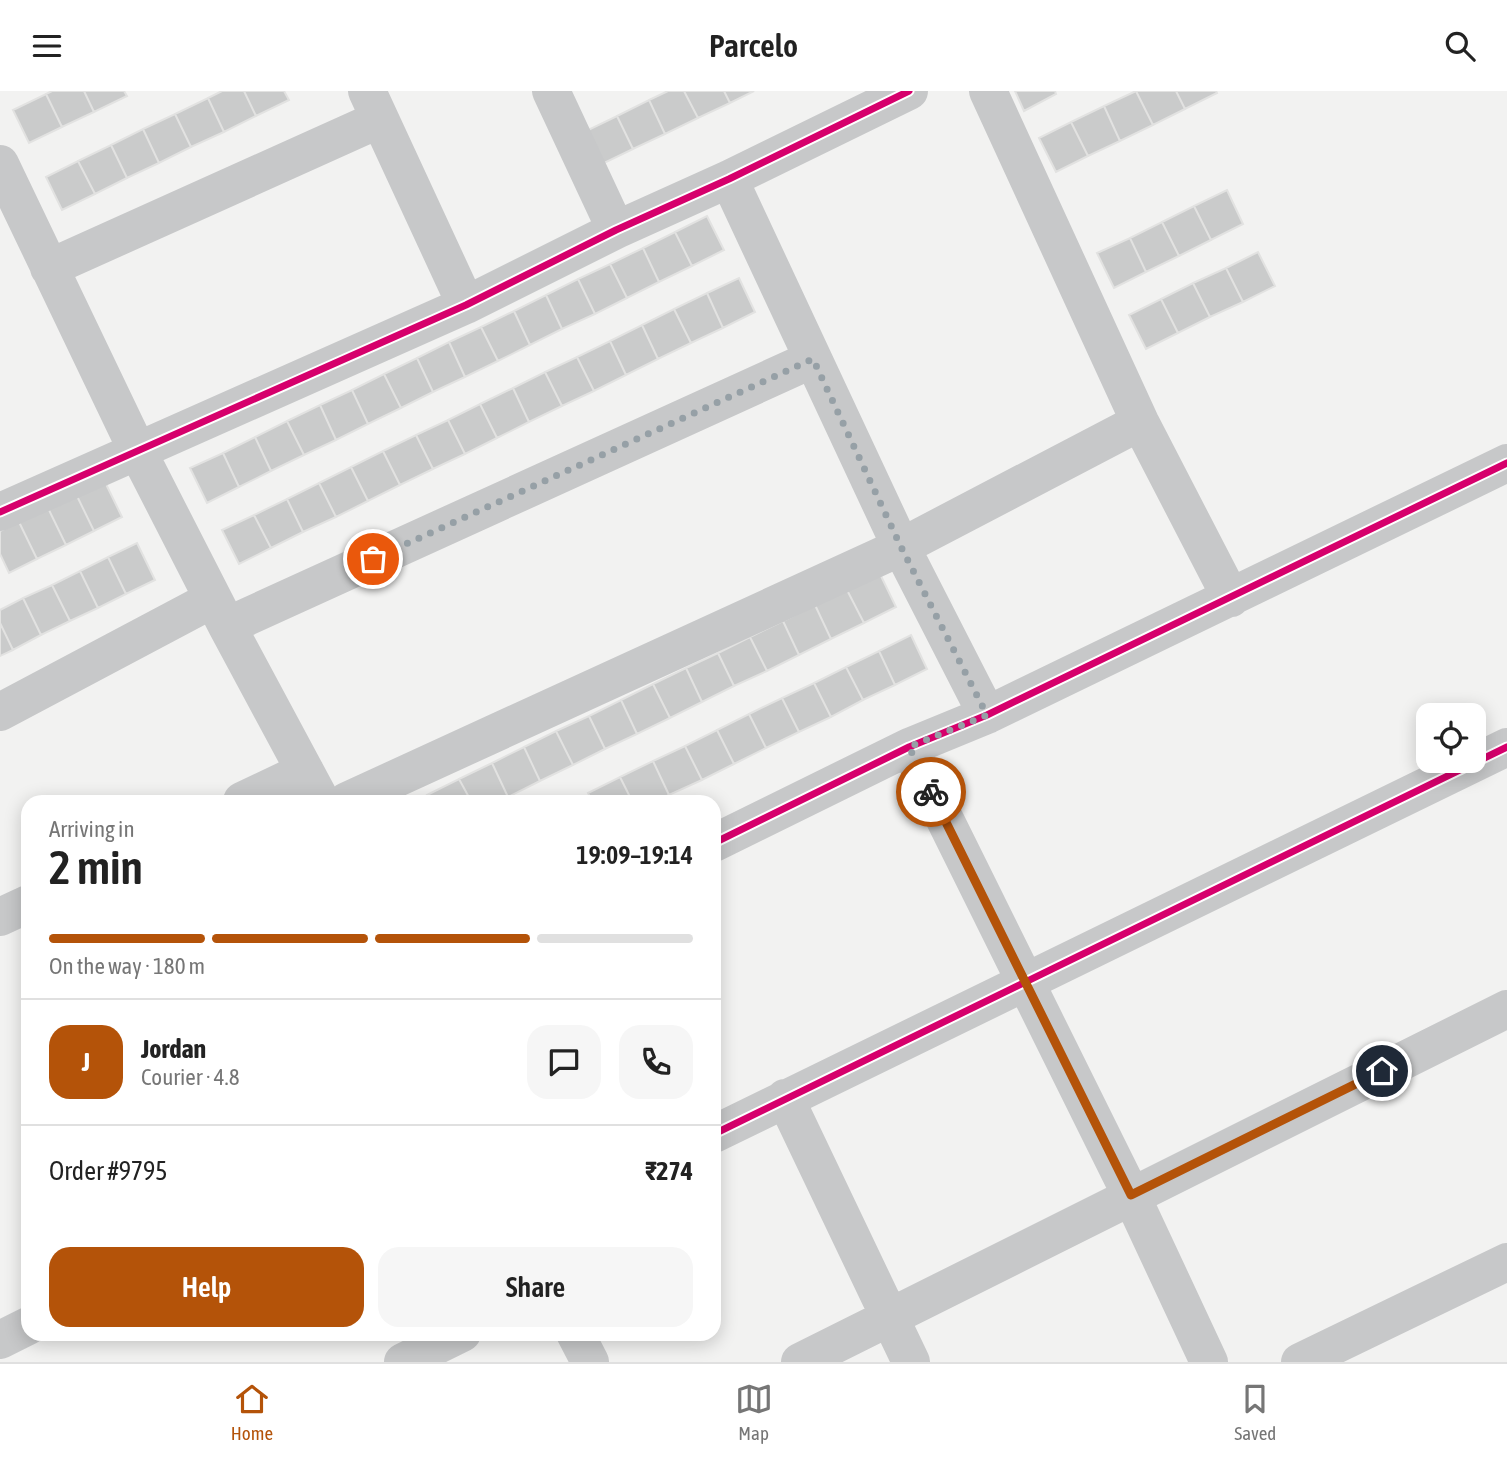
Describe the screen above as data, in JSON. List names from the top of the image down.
{
  "page": {
    "header": "Parcelo",
    "heading": ["2 min", "Arriving in", "19:09–19:14"],
    "panel": [
      "Jordan",
      "Courier · 4.8",
      "Order #9795",
      "₹274"
    ],
    "bar": "On the way · 180 m",
    "round": "J",
    "buttons": ["Help", "Share"],
    "tabs": ["Home", "Map", "Saved"]
  }
}
